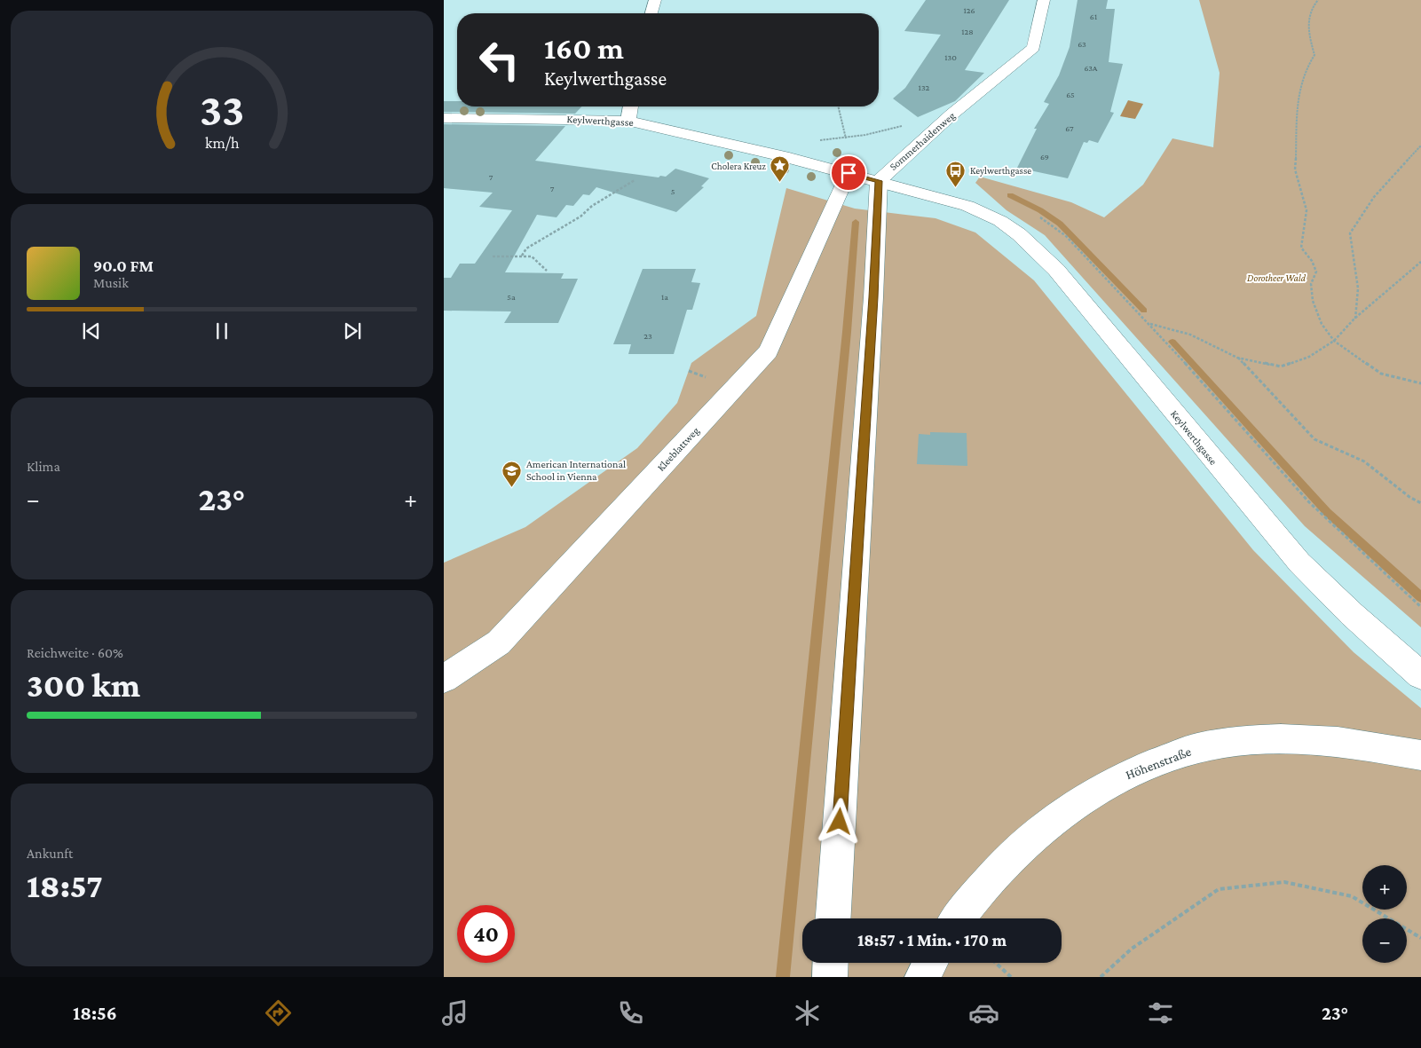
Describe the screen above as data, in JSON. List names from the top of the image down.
{
  "streets": {
    "street": [
      "Keylwerthgasse",
      "Sommerhaidenweg",
      "Kleeblattweg",
      "Höhenstraße"
    ]
  },
  "crossings": [
    ["Keylwerthgasse", "Sommerhaidenweg"],
    ["Keylwerthgasse", "Kleeblattweg"]
  ],
  "parks": ["Dorotheer Wald"],
  "places": {
    "place": ["Cholera Kreuz"],
    "bus stop": ["Keylwerthgasse"],
    "school or university": ["American International School in Vienna"]
  },
  "house_numbers": [
    "126",
    "61",
    "128",
    "63",
    "130",
    "63A",
    "132",
    "65",
    "67",
    "69",
    "7",
    "7",
    "5",
    "5a",
    "1a",
    "23"
  ],
  "page": {
    "turn": ["160 m", "Keylwerthgasse"],
    "song": ["90.0 FM", "Musik"],
    "tile": [
      "Klima",
      ["Reichweite · 60%", "300 km"],
      ["Ankunft", "18:57"]
    ],
    "heat": ["−", "23°", "+"],
    "map_buttons": ["+", "−"],
    "limit": "40",
    "trip": "18:57 · 1 Min. · 170 m",
    "tabs": ["18:56", "23°"],
    "gauge": ["33", "km/h"]
  }
}
